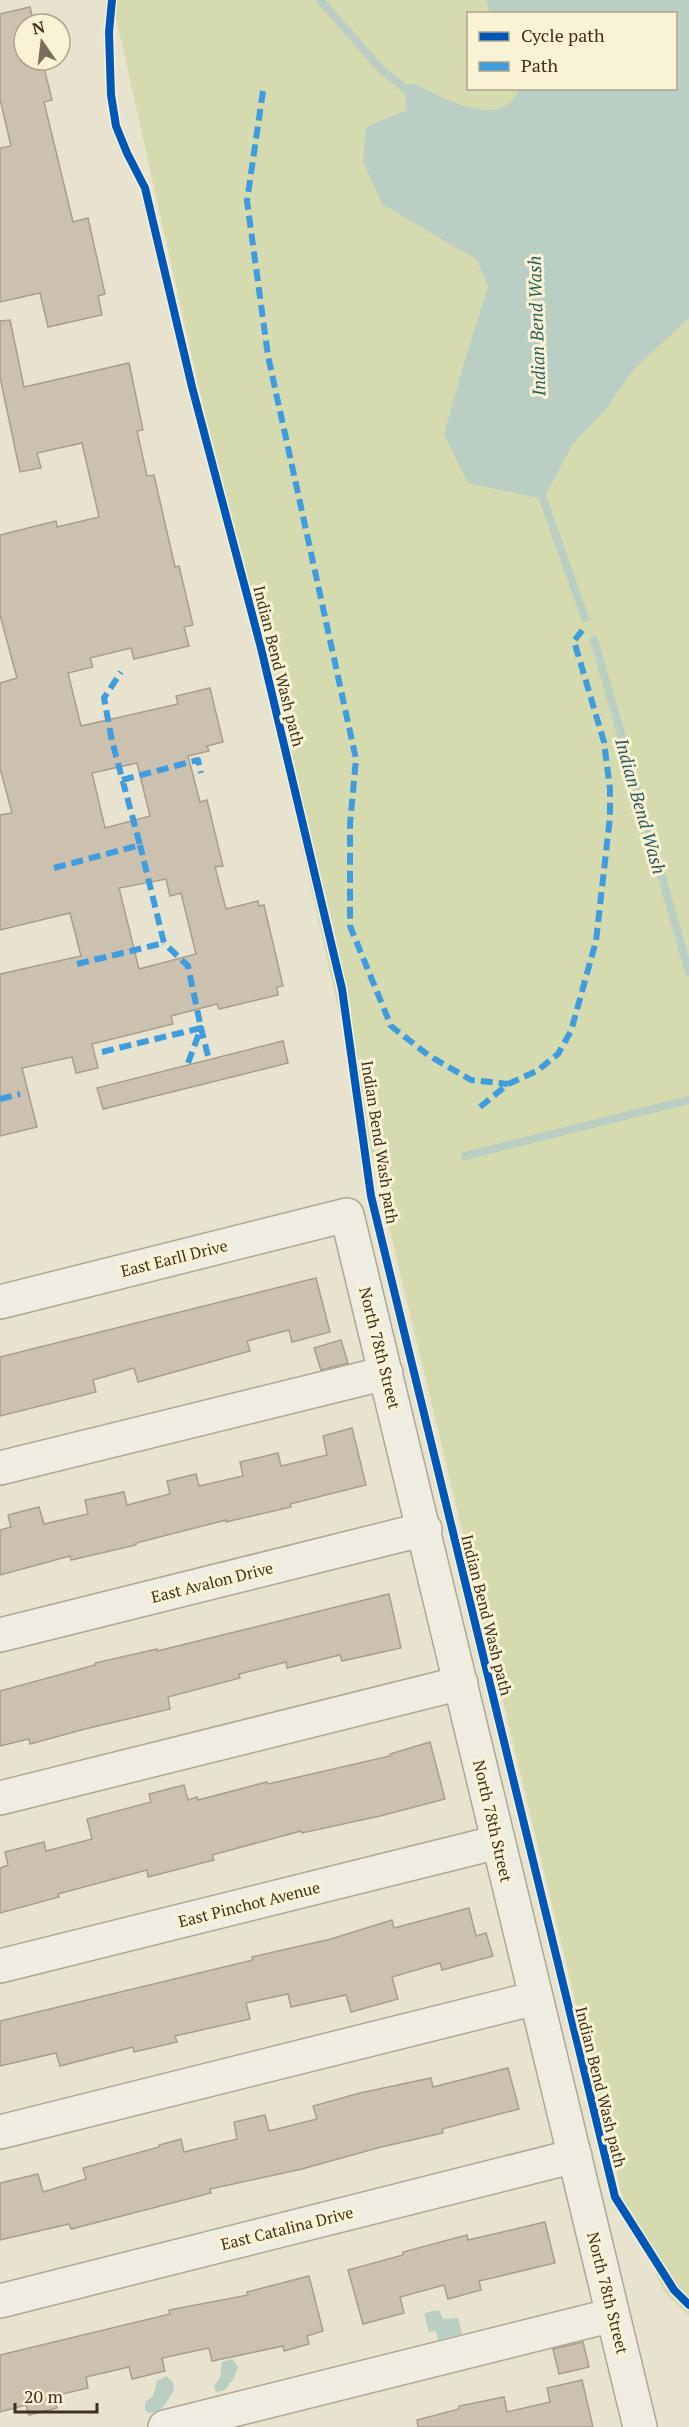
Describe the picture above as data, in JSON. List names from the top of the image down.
{
  "streets": {
    "street": [
      "East Earll Drive",
      "North 78th Street",
      "East Avalon Drive",
      "East Pinchot Avenue",
      "East Catalina Drive"
    ],
    "cycle path": ["Indian Bend Wash path"]
  },
  "crossings": [
    ["East Earll Drive", "North 78th Street"],
    ["North 78th Street", "East Avalon Drive"],
    ["North 78th Street", "East Pinchot Avenue"],
    ["North 78th Street", "East Catalina Drive"]
  ],
  "water": ["Indian Bend Wash"],
  "legend": ["Cycle path", "Path"],
  "scale_bar": "20 m",
  "north": "top"
}
